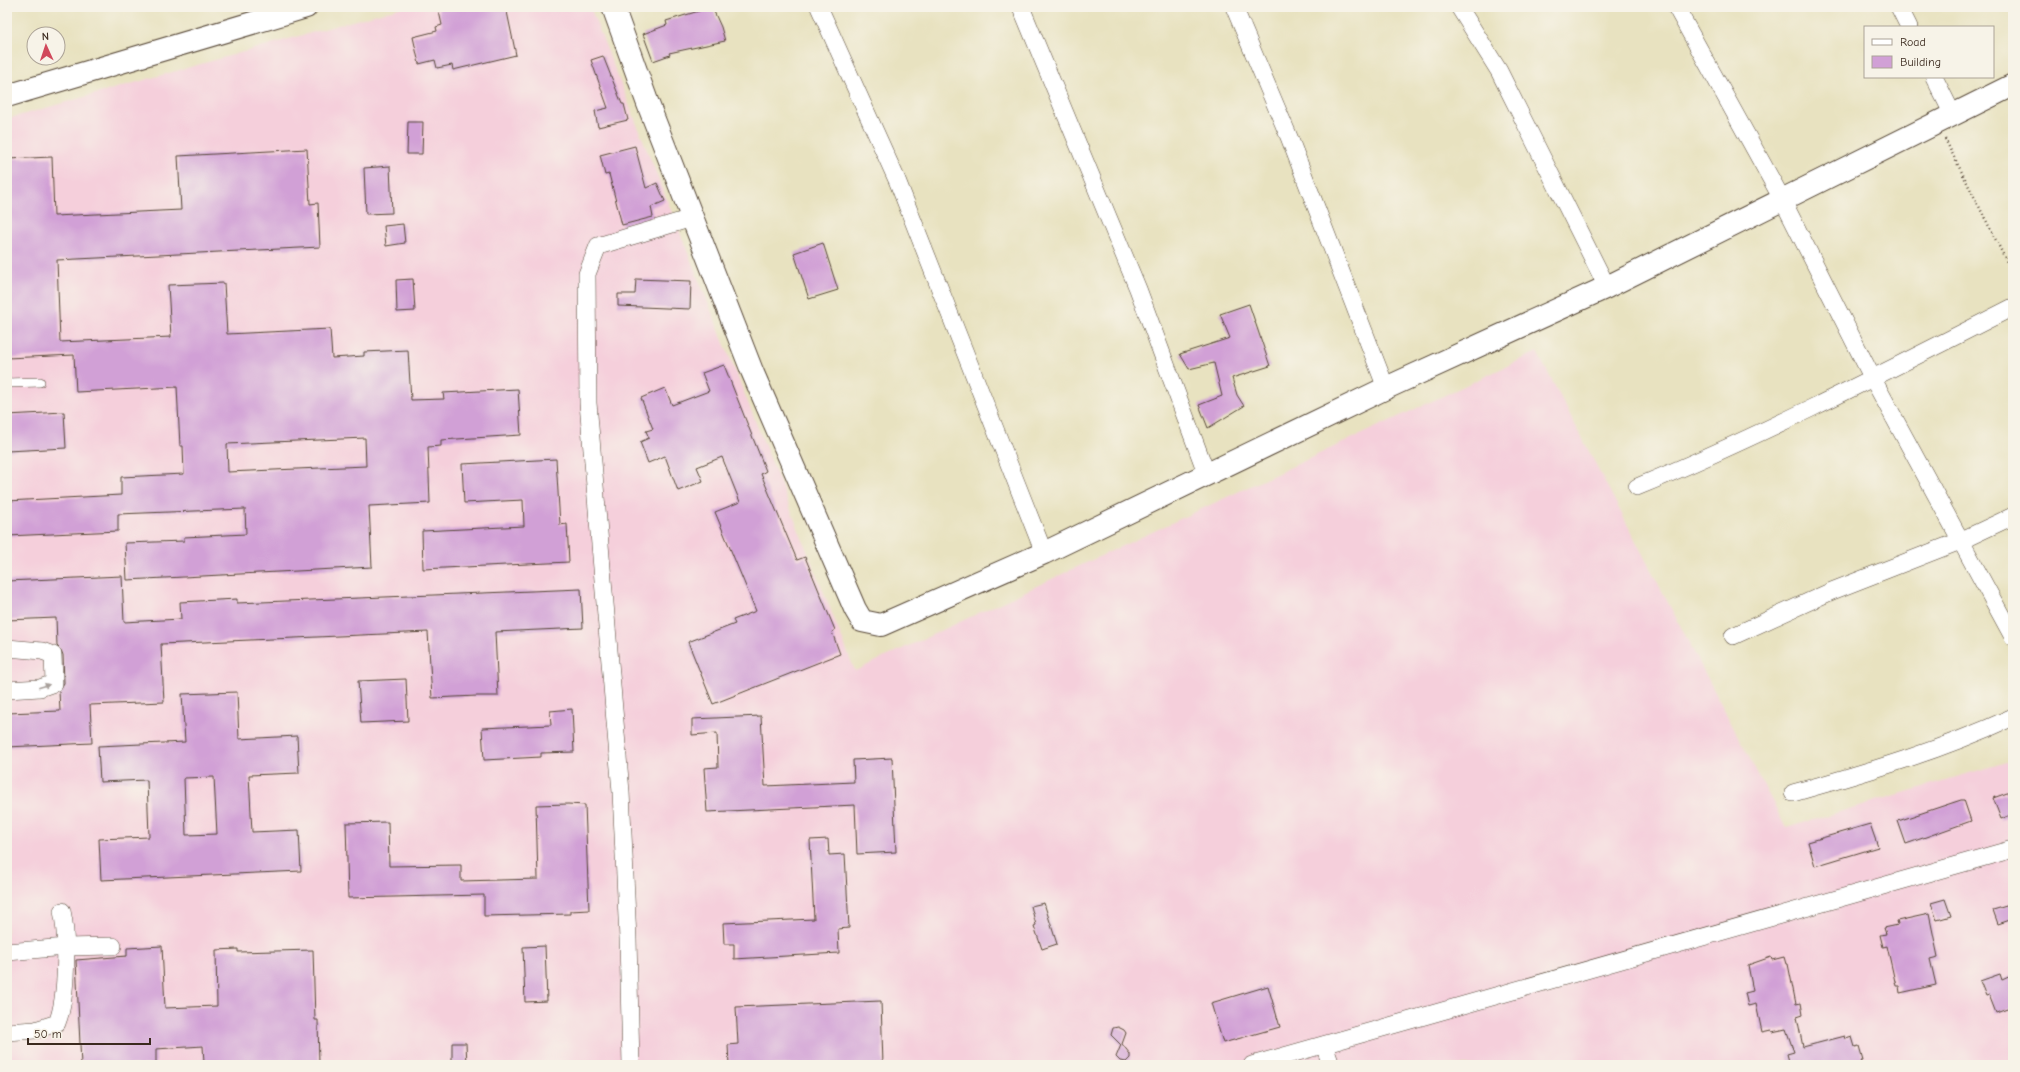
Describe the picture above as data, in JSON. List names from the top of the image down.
{
  "legend": ["Road", "Building"],
  "scale_bar": "50 m",
  "north": "top"
}
